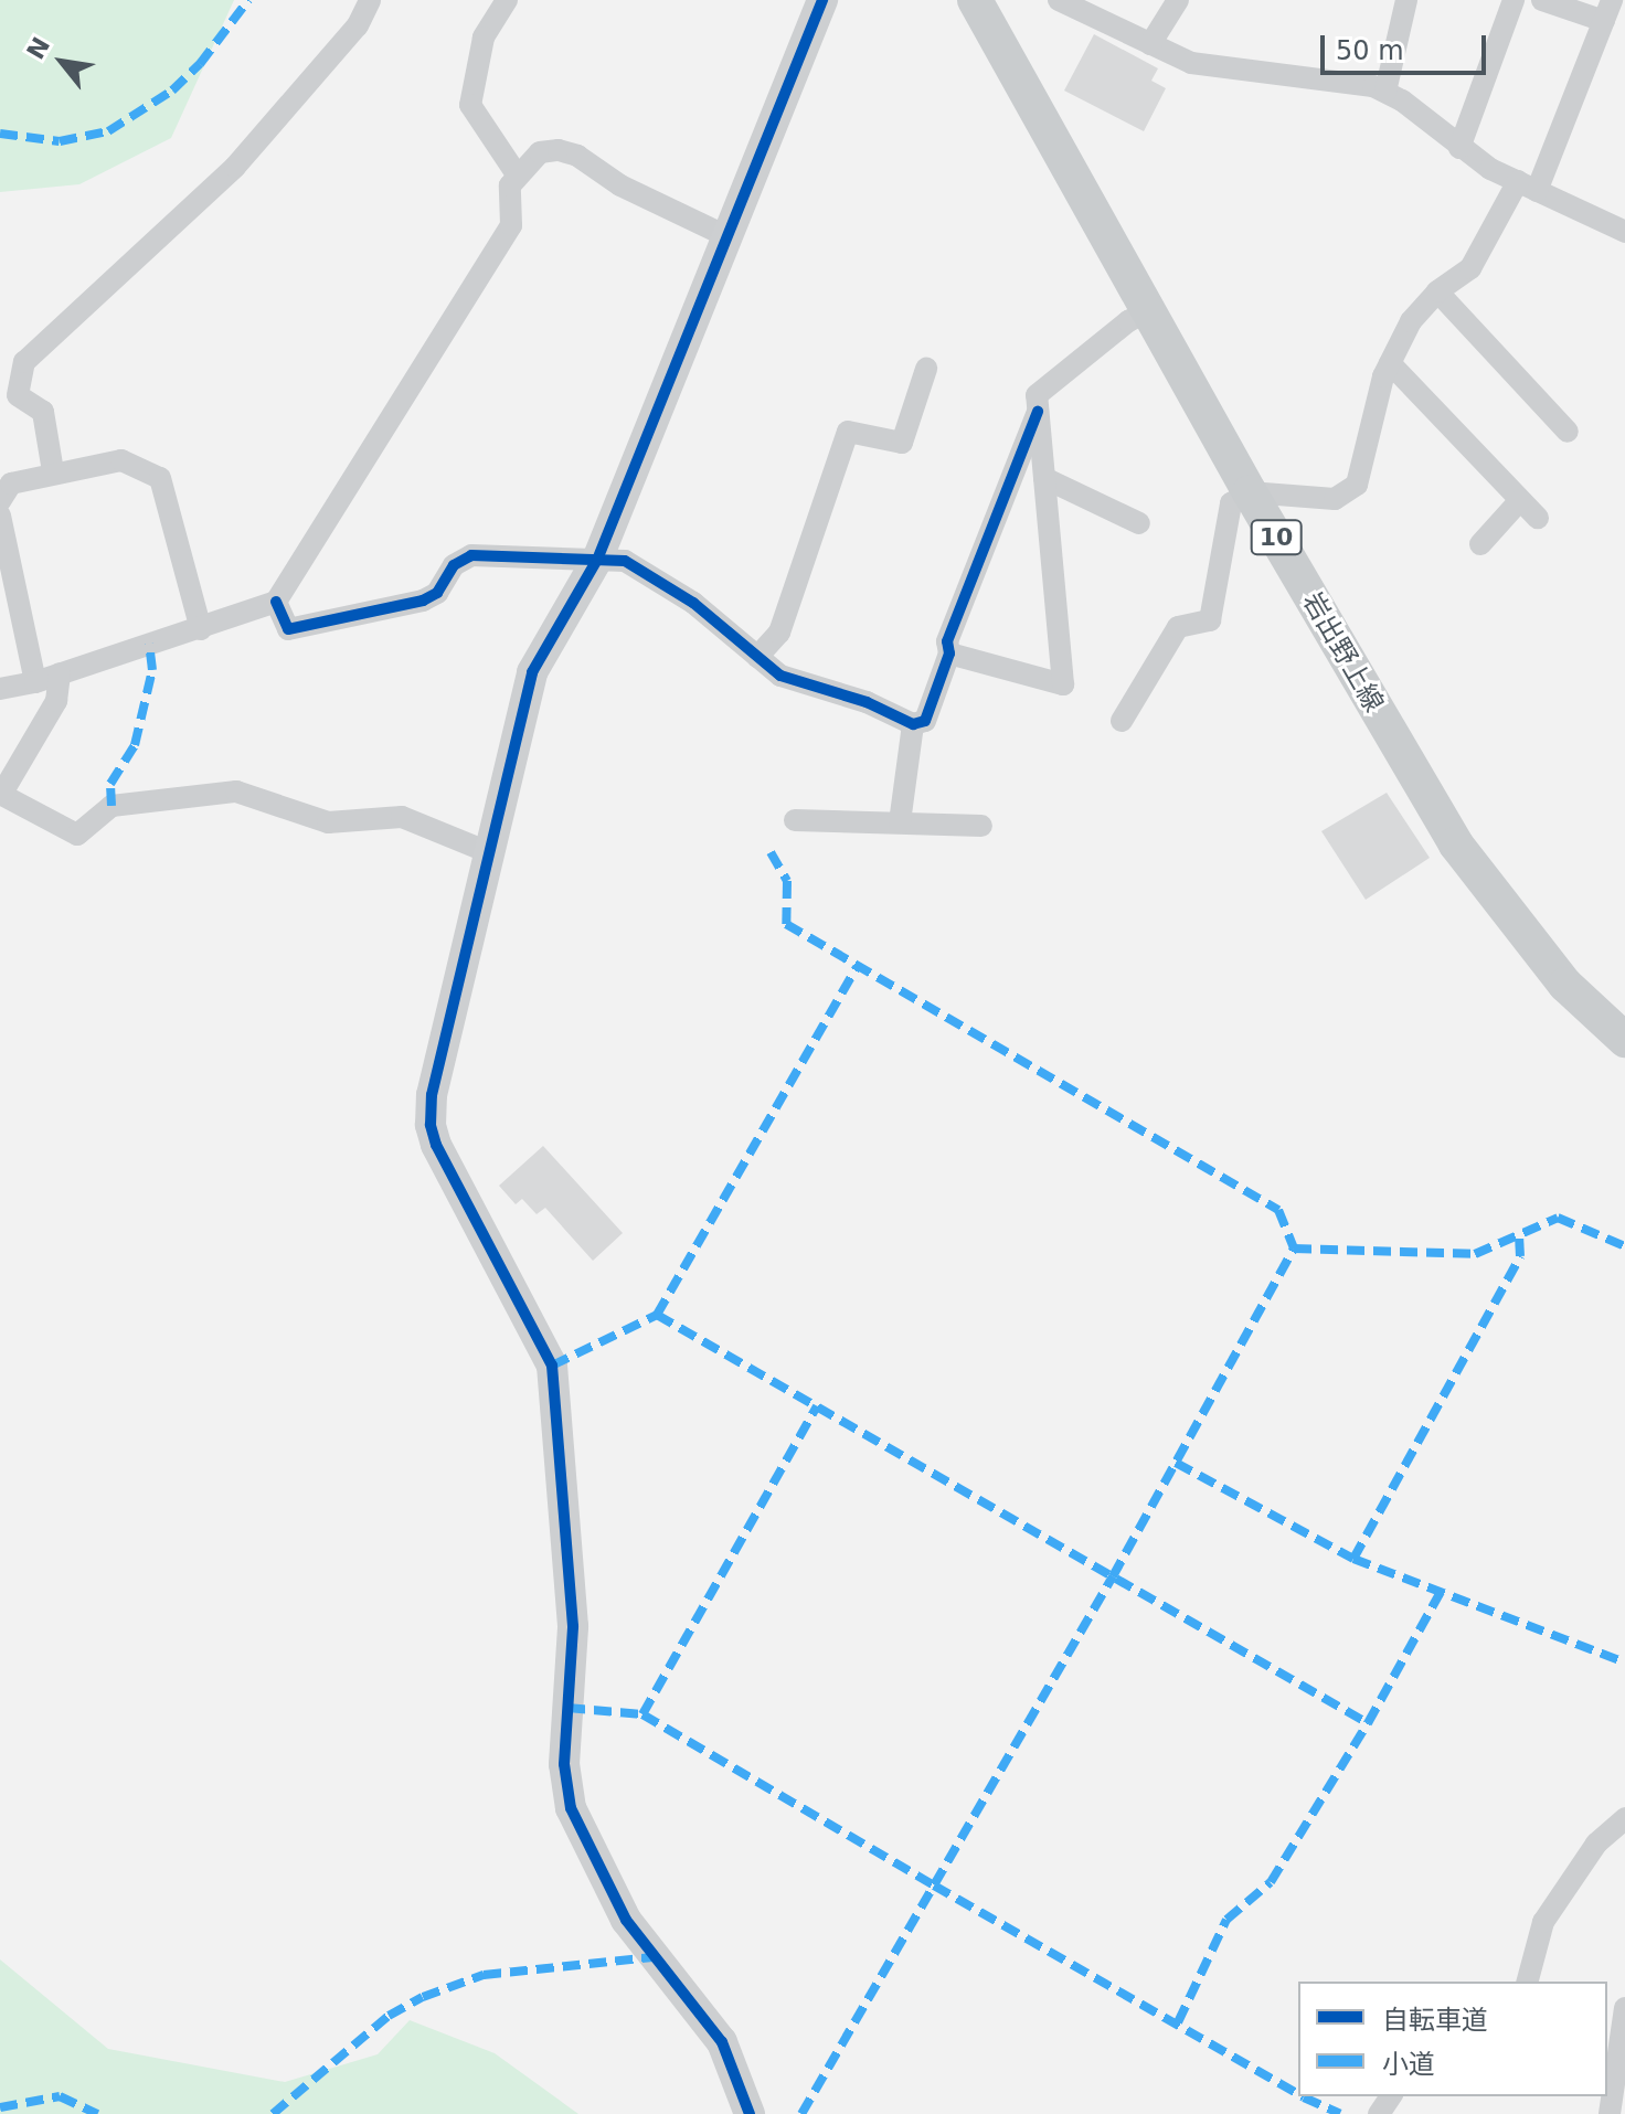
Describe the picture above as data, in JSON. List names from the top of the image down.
{
  "streets": {
    "main road": ["10", "岩出野上線"]
  },
  "legend": ["自転車道", "小道"],
  "scale_bar": "50 m",
  "north": "top left"
}
